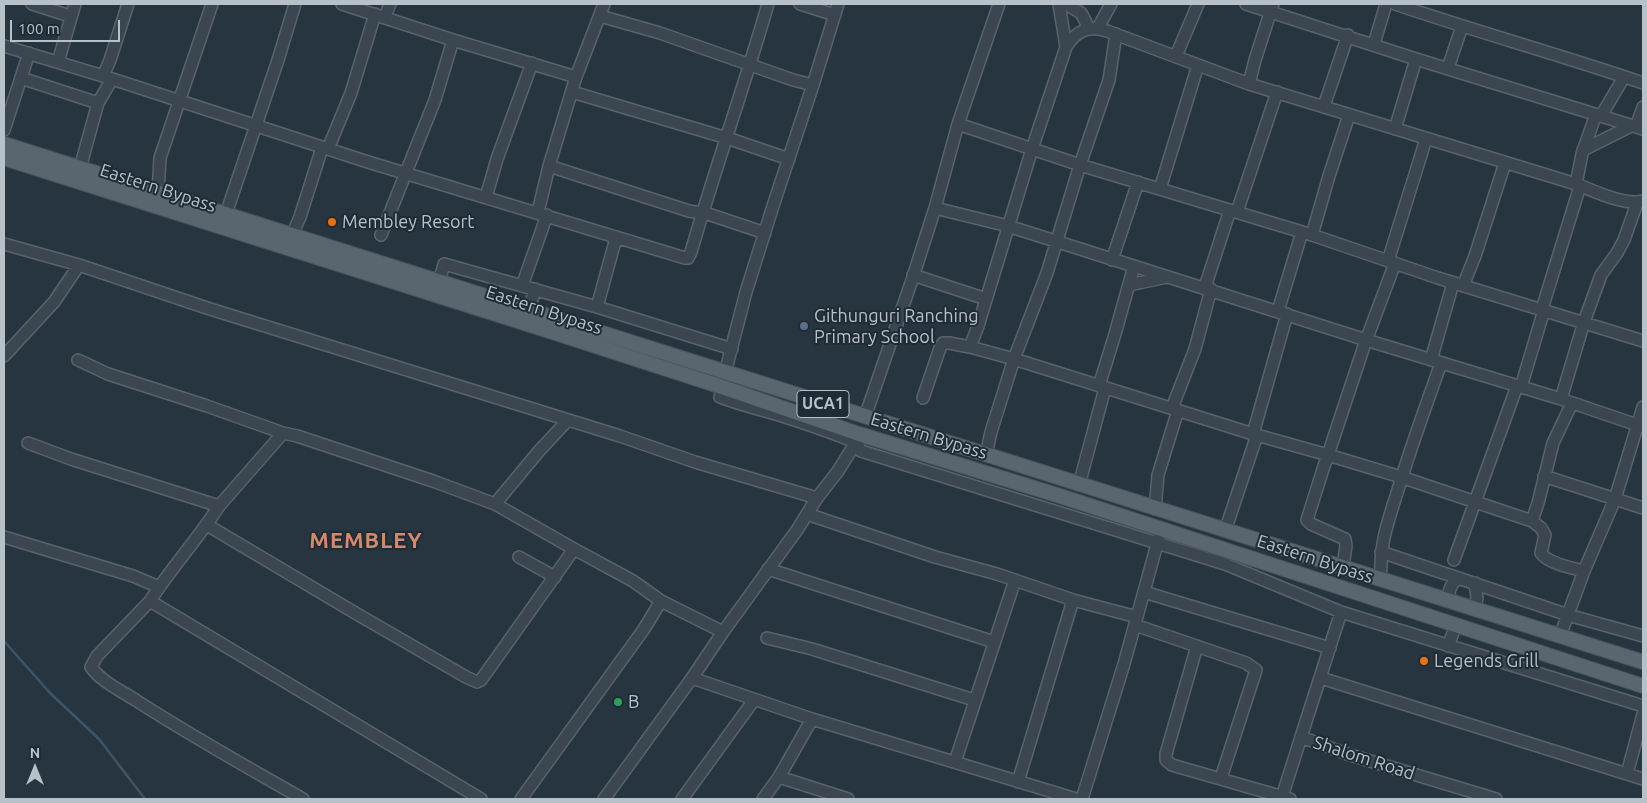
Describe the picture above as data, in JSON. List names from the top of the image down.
{
  "streets": {
    "main road": ["Eastern Bypass", "UCA1"],
    "street": ["Shalom Road"]
  },
  "districts": ["MEMBLEY"],
  "places": [
    "Membley Resort",
    "Githunguri Ranching Primary School",
    "Legends Grill",
    "B"
  ],
  "scale_bar": "100 m",
  "north": "top"
}
